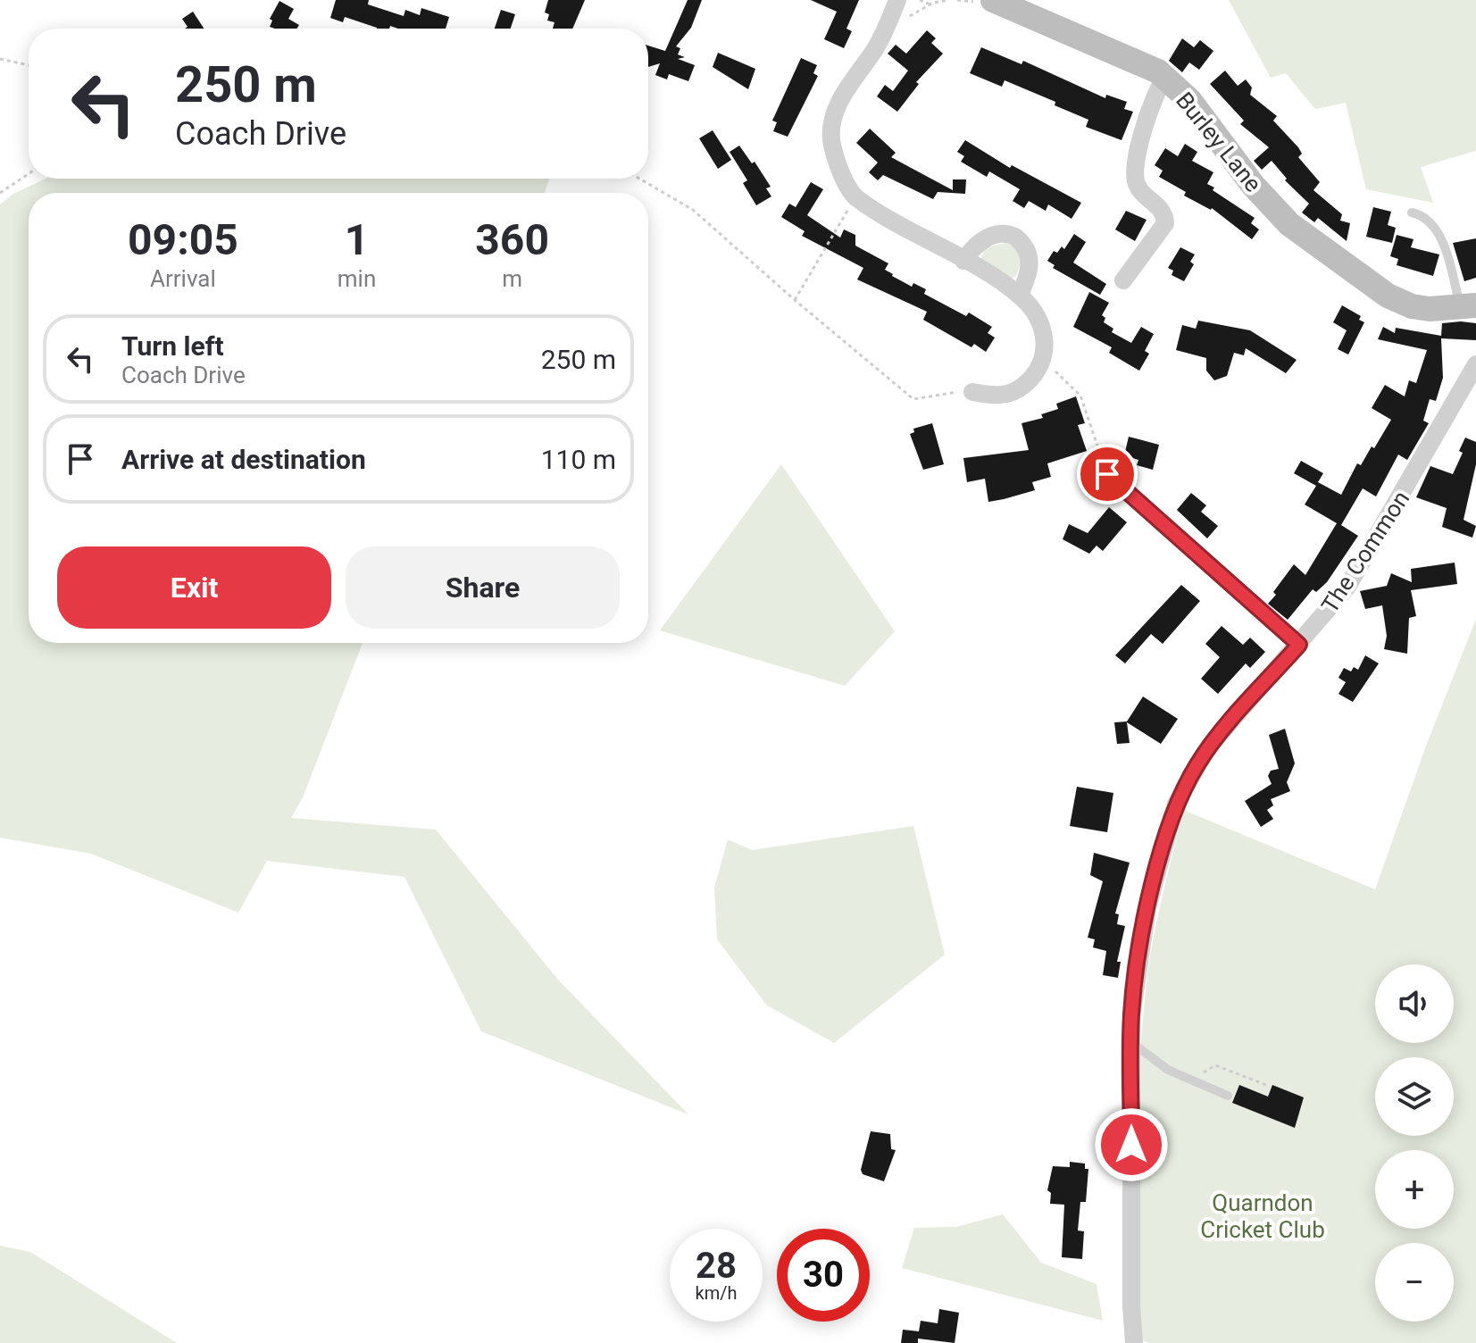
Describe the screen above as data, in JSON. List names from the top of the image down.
{
  "streets": {
    "street": ["Burley Lane", "The Common"]
  },
  "parks": ["Quarndon Cricket Club"],
  "page": {
    "turn": ["250 m", "Coach Drive"],
    "eta": [
      "09:05",
      "Arrival",
      "1",
      "min",
      "360",
      "m"
    ],
    "list": [
      {
        "name": "Turn left",
        "note": "Coach Drive",
        "value": "250 m"
      },
      {
        "name": "Arrive at destination",
        "value": "110 m"
      }
    ],
    "buttons": ["Exit", "Share"],
    "map_buttons": ["+", "−"],
    "speed": "28 km/h",
    "limit": "30"
  }
}
